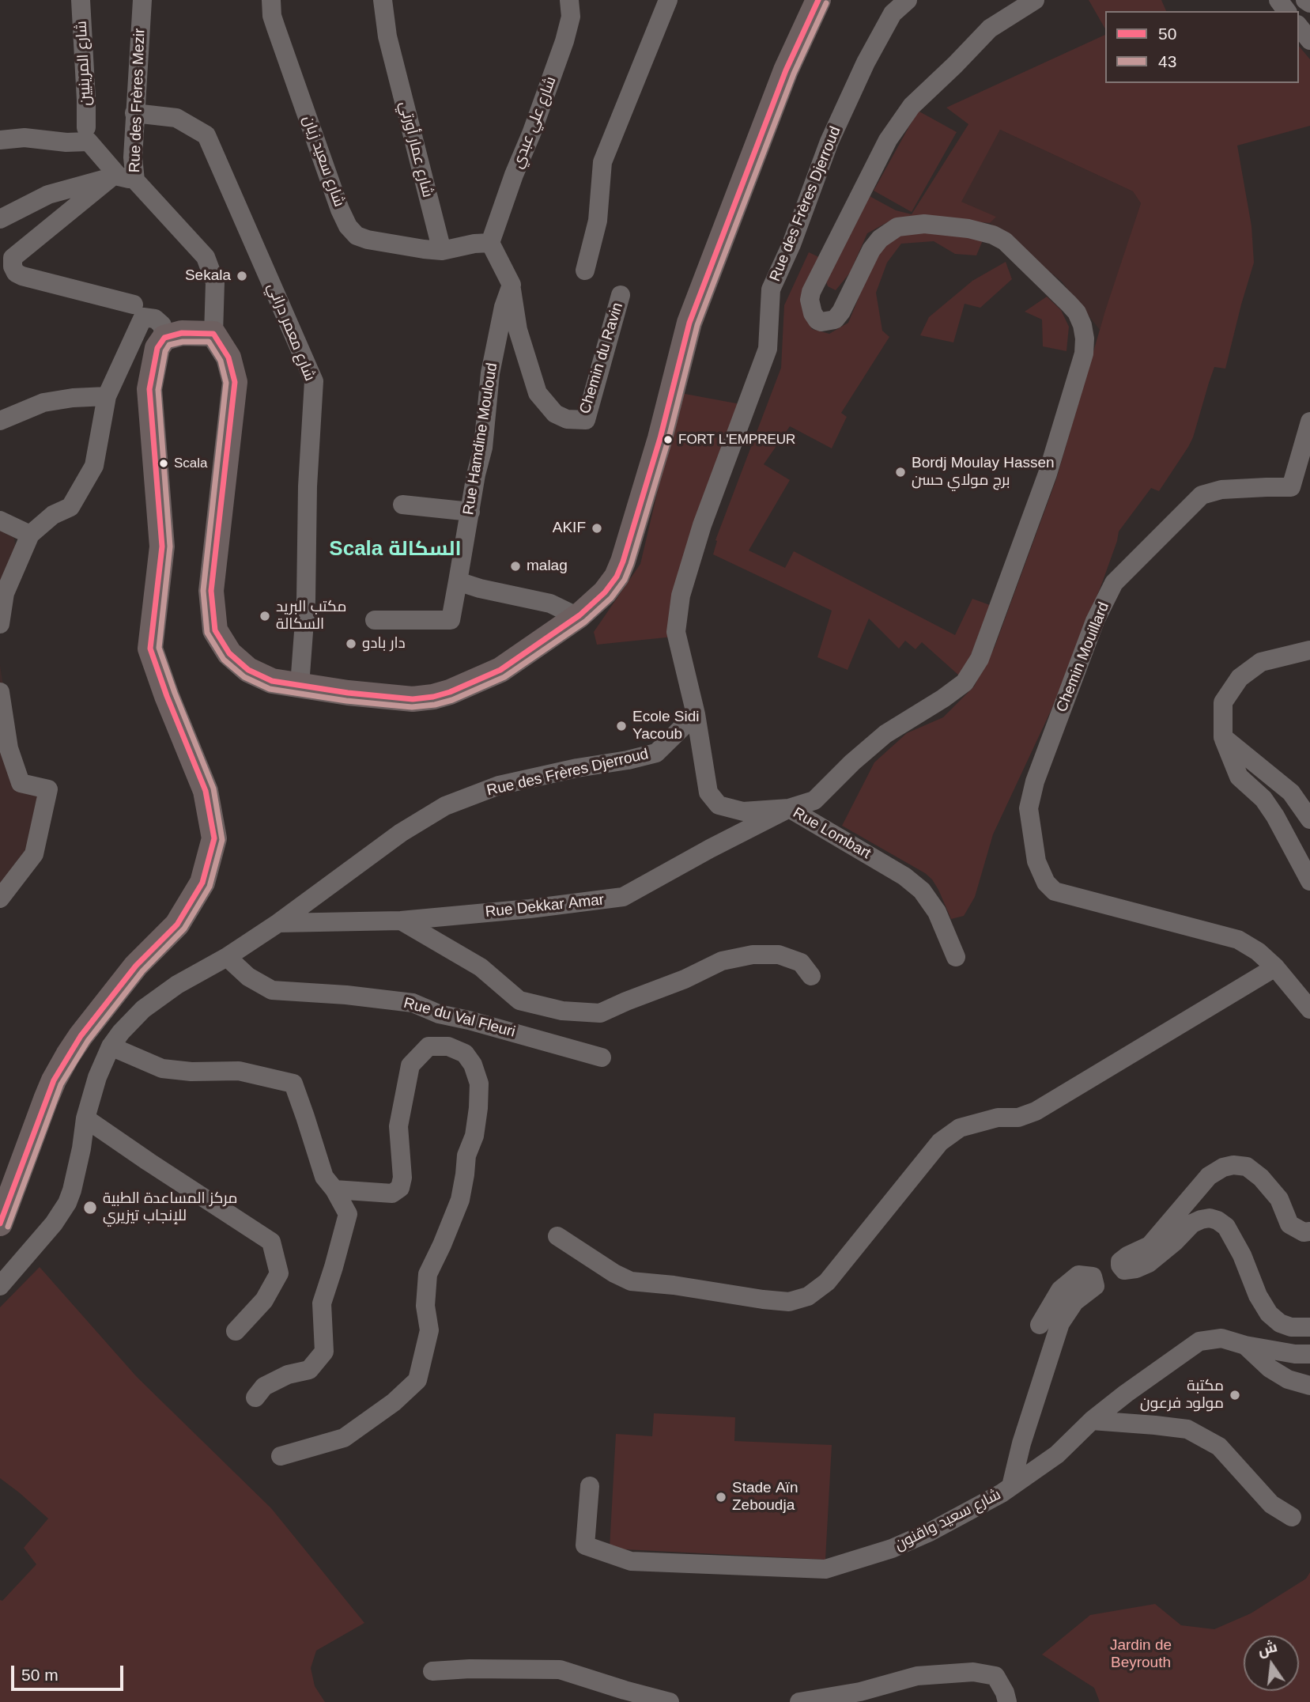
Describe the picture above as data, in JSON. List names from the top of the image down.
{
  "streets": {
    "street": [
      "شارع المرينيين",
      "Rue des Frères Mezir",
      "شارع علي عبدي",
      "شارع عمار أورتي",
      "شارع سعيد زيان",
      "Rue des Frères Djerroud",
      "شارع معمر دراني",
      "Chemin du Ravin",
      "Rue Hamdine Mouloud",
      "Chemin Mouillard",
      "Rue Lombart",
      "Rue Dekkar Amar",
      "Rue du Val Fleuri",
      "شارع سعيد واقنون"
    ]
  },
  "crossings": [
    ["Rue des Frères Mezir", "شارع معمر دراني"],
    ["شارع عمار أورتي", "شارع سعيد زيان"],
    ["Rue des Frères Djerroud", "Rue Lombart"],
    ["Rue des Frères Djerroud", "Rue Dekkar Amar"],
    ["Rue des Frères Djerroud", "Rue du Val Fleuri"],
    ["Chemin du Ravin", "Rue Hamdine Mouloud"],
    ["Rue Lombart", "Rue Dekkar Amar"]
  ],
  "districts": ["Scala السكالة"],
  "parks": ["Jardin de Beyrouth"],
  "places": [
    "Sekala",
    "FORT L'EMPREUR",
    "Scala",
    "Bordj Moulay Hassen برج مولاي حسن",
    "AKIF",
    "malag",
    "مكتب البريد السكالة",
    "دار بادو",
    "Ecole Sidi Yacoub",
    "مركز المساعدة الطبية للإنجاب تيزيري",
    "مكتبة مولود فرعون",
    "Stade Aïn Zeboudja"
  ],
  "lines": ["transit line 50", "transit line 43"],
  "legend": ["50", "43"],
  "scale_bar": "50 m",
  "north": "top"
}
